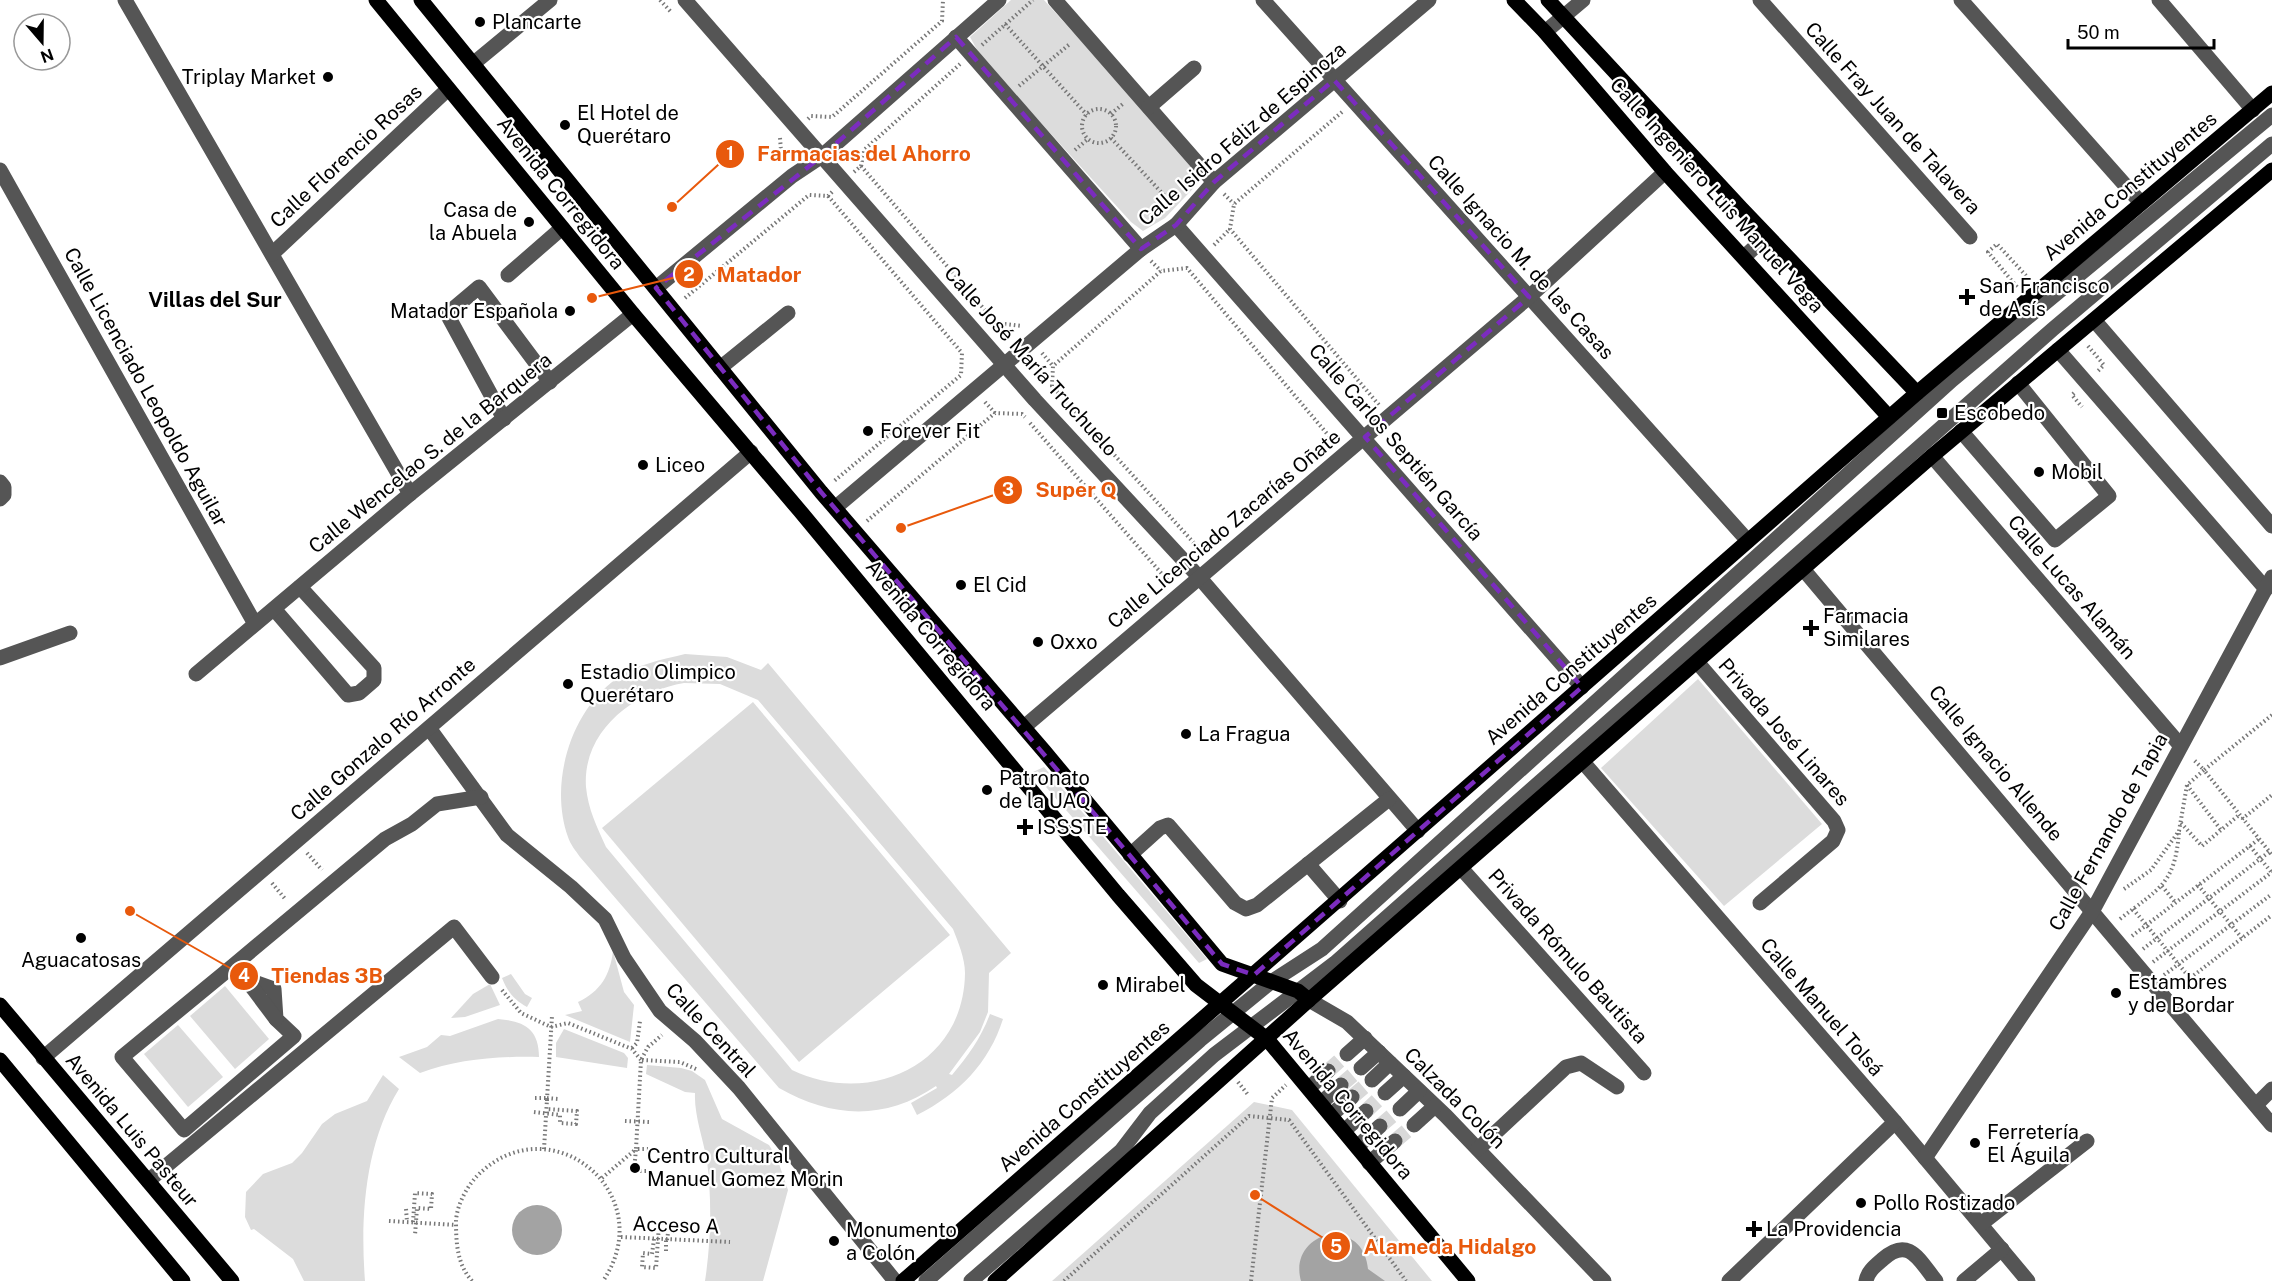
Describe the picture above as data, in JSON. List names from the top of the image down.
{
  "streets": {
    "main road": [
      "Avenida Constituyentes",
      "Avenida Corregidora",
      "Calle Ingeniero Luis Manuel Vega",
      "Calzada Colón",
      "Avenida Luis Pasteur"
    ],
    "street": [
      "Calle Fray Juan de Talavera",
      "Calle Isidro Féliz de Espinoza",
      "Calle Florencio Rosas",
      "Calle Ignacio M. de las Casas",
      "Calle José María Truchuelo",
      "Calle Licenciado Leopoldo Aguilar",
      "Calle Carlos Septién García",
      "Calle Wencelao S. de la Barquera",
      "Calle Licenciado Zacarías Oñate",
      "Calle Lucas Alamán",
      "Privada José Linares",
      "Calle Gonzalo Río Arronte",
      "Calle Ignacio Allende",
      "Calle Fernando de Tapia",
      "Privada Rómulo Bautista",
      "Calle Manuel Tolsá",
      "Calle Central"
    ],
    "path": ["Acceso A"]
  },
  "crossings": [
    ["Calle Isidro Féliz de Espinoza", "Avenida Corregidora"],
    ["Calle Isidro Féliz de Espinoza", "Calle Ignacio M. de las Casas"],
    ["Calle Isidro Féliz de Espinoza", "Calle José María Truchuelo"],
    ["Calle Isidro Féliz de Espinoza", "Calle Carlos Septién García"],
    ["Calle Florencio Rosas", "Avenida Corregidora"],
    ["Avenida Constituyentes", "Avenida Corregidora"],
    ["Avenida Constituyentes", "Calle Ingeniero Luis Manuel Vega"],
    ["Avenida Constituyentes", "Calle Ignacio M. de las Casas"],
    ["Avenida Constituyentes", "Calle José María Truchuelo"],
    ["Avenida Constituyentes", "Calle Carlos Septién García"],
    ["Avenida Constituyentes", "Calzada Colón"],
    ["Avenida Corregidora", "Calle Wencelao S. de la Barquera"],
    ["Avenida Corregidora", "Calle Licenciado Zacarías Oñate"],
    ["Avenida Corregidora", "Calle Gonzalo Río Arronte"],
    ["Avenida Corregidora", "Calzada Colón"],
    ["Calle Ingeniero Luis Manuel Vega", "Calle Licenciado Zacarías Oñate"],
    ["Calle Ignacio M. de las Casas", "Calle Licenciado Zacarías Oñate"],
    ["Calle José María Truchuelo", "Calle Licenciado Zacarías Oñate"],
    ["Calle Licenciado Leopoldo Aguilar", "Calle Wencelao S. de la Barquera"],
    ["Calle Carlos Septién García", "Calle Licenciado Zacarías Oñate"],
    ["Calle Lucas Alamán", "Calle Fernando de Tapia"],
    ["Calle Gonzalo Río Arronte", "Calle Central"],
    ["Calle Gonzalo Río Arronte", "Avenida Luis Pasteur"],
    ["Calle Ignacio Allende", "Calle Fernando de Tapia"],
    ["Calle Fernando de Tapia", "Calle Manuel Tolsá"]
  ],
  "districts": ["Villas del Sur"],
  "places": {
    "other": [
      "Plancarte",
      "Triplay Market",
      "El Hotel de Querétaro",
      "Farmacias del Ahorro",
      "Casa de la Abuela",
      "Matador",
      "Matador Española",
      "Forever Fit",
      "Liceo",
      "Mobil",
      "Super Q",
      "El Cid",
      "Oxxo",
      "Estadio Olimpico Querétaro",
      "La Fragua",
      "Patronato de la UAQ",
      "Tiendas 3B",
      "Aguacatosas",
      "Mirabel",
      "Estambres y de Bordar",
      "Ferretería El Águila",
      "Centro Cultural Manuel Gomez Morin",
      "Alameda Hidalgo",
      "Pollo Rostizado",
      "Monumento a Colón"
    ],
    "health": [
      "San Francisco de Asís",
      "Farmacia Similares",
      "ISSSTE",
      "La Providencia"
    ],
    "transit": ["Escobedo"]
  },
  "scale_bar": "50 m",
  "north": "bottom"
}
